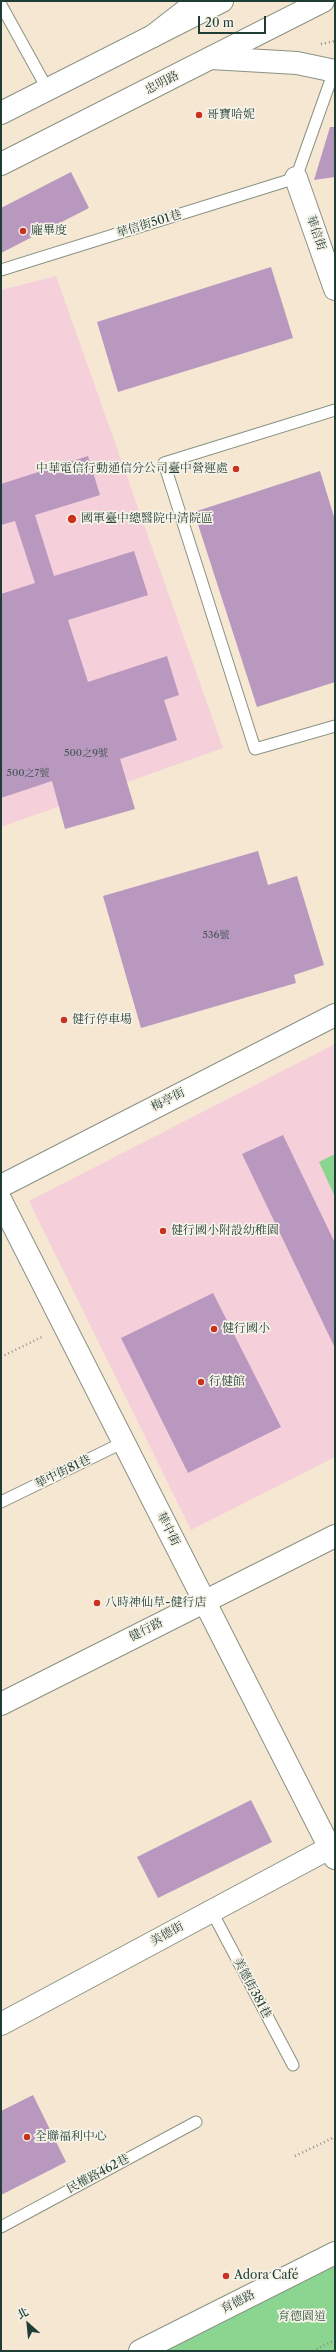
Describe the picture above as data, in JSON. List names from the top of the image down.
{
  "streets": {
    "street": [
      "忠明路",
      "華信街",
      "梅亭街",
      "華中街",
      "健行路",
      "美德街",
      "育德路"
    ],
    "lane": [
      "華信街501巷",
      "華中街81巷",
      "美德街381巷",
      "民權路462巷"
    ]
  },
  "crossings": [
    ["華信街501巷", "華信街"],
    ["華中街81巷", "華中街"],
    ["華中街", "健行路"],
    ["華中街", "美德街"],
    ["美德街", "美德街381巷"]
  ],
  "parks": ["育德園道"],
  "places": [
    "哥寶哈妮",
    "龐畢度",
    "中華電信行動通信分公司臺中營運處",
    "國軍臺中總醫院中清院區",
    "健行停車場",
    "健行國小附設幼稚園",
    "健行國小",
    "行健館",
    "八時神仙草-健行店",
    "全聯福利中心",
    "Adora Café"
  ],
  "house_numbers": ["500之9號", "500之7號", "536號"],
  "scale_bar": "20 m",
  "north": "top left"
}
